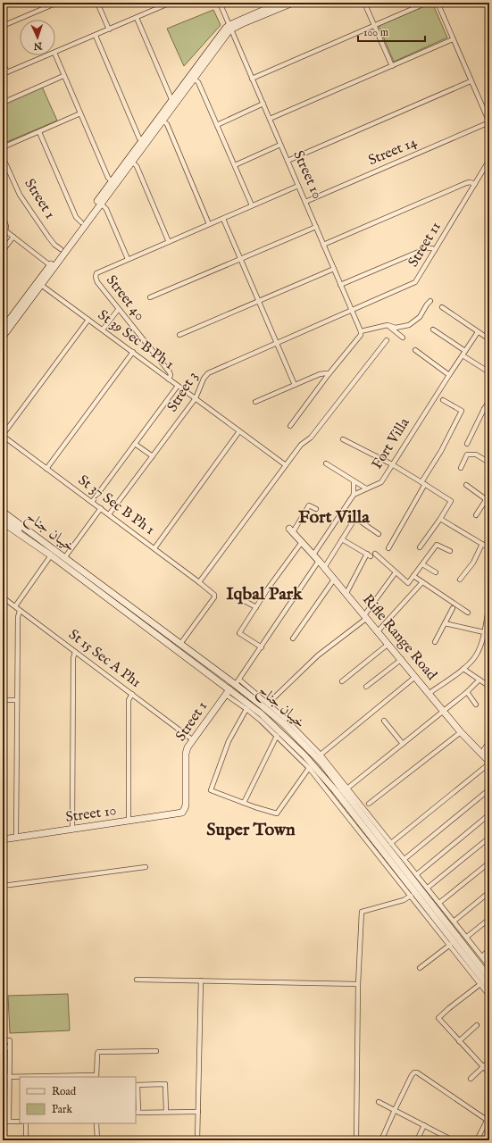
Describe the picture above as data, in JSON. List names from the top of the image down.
{
  "streets": {
    "main road": [
      "Street 10",
      "Street 1",
      "خیبان جناح",
      "Rifle Range Road"
    ],
    "street": [
      "Street 14",
      "Street 11",
      "Street 40",
      "St 39 Sec B Ph 1",
      "Street 3",
      "Fort Villa",
      "St 37 Sec B Ph 1",
      "St 15 Sec A Ph1"
    ]
  },
  "crossings": [
    ["Street 14", "Street 10"],
    ["Street 10", "Street 1"],
    ["Street 10", "Street 11"],
    ["Street 10", "Street 3"],
    ["Street 1", "خیبان جناح"],
    ["Street 1", "St 15 Sec A Ph1"],
    ["Street 11", "Street 3"],
    ["Street 40", "St 39 Sec B Ph 1"],
    ["St 39 Sec B Ph 1", "Street 3"],
    ["Street 3", "St 37 Sec B Ph 1"],
    ["Fort Villa", "Rifle Range Road"],
    ["St 37 Sec B Ph 1", "خیبان جناح"]
  ],
  "districts": ["Fort Villa", "Iqbal Park", "Super Town"],
  "legend": ["Road", "Park"],
  "scale_bar": "100 m",
  "north": "bottom"
}
